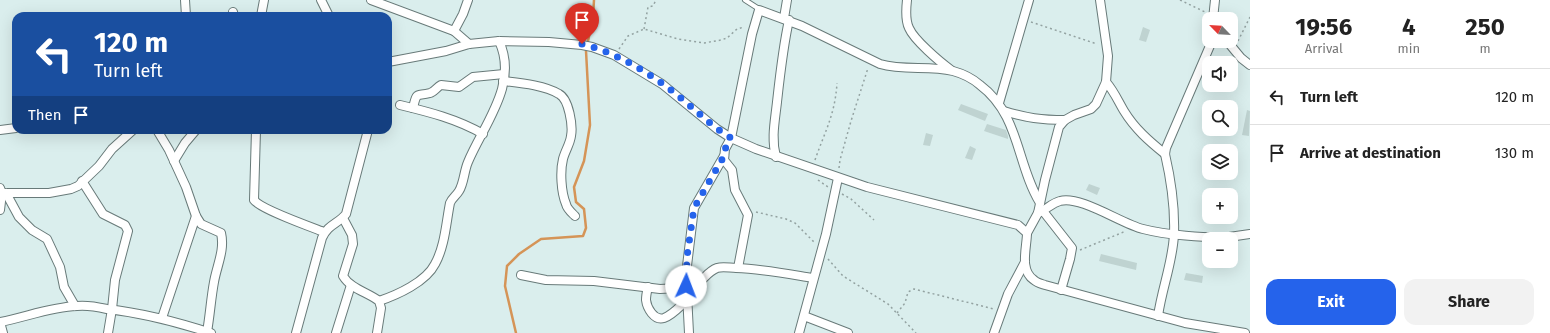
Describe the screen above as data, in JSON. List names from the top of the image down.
{
  "north": "top left",
  "page": {
    "eta": [
      "19:56",
      "Arrival",
      "4",
      "min",
      "250",
      "m"
    ],
    "map_buttons": ["+", "−"],
    "turn": ["120 m", "Turn left"],
    "list": [
      {
        "name": "Turn left",
        "value": "120 m"
      },
      {
        "name": "Arrive at destination",
        "value": "130 m"
      }
    ],
    "then": "Then",
    "buttons": ["Exit", "Share"]
  }
}
